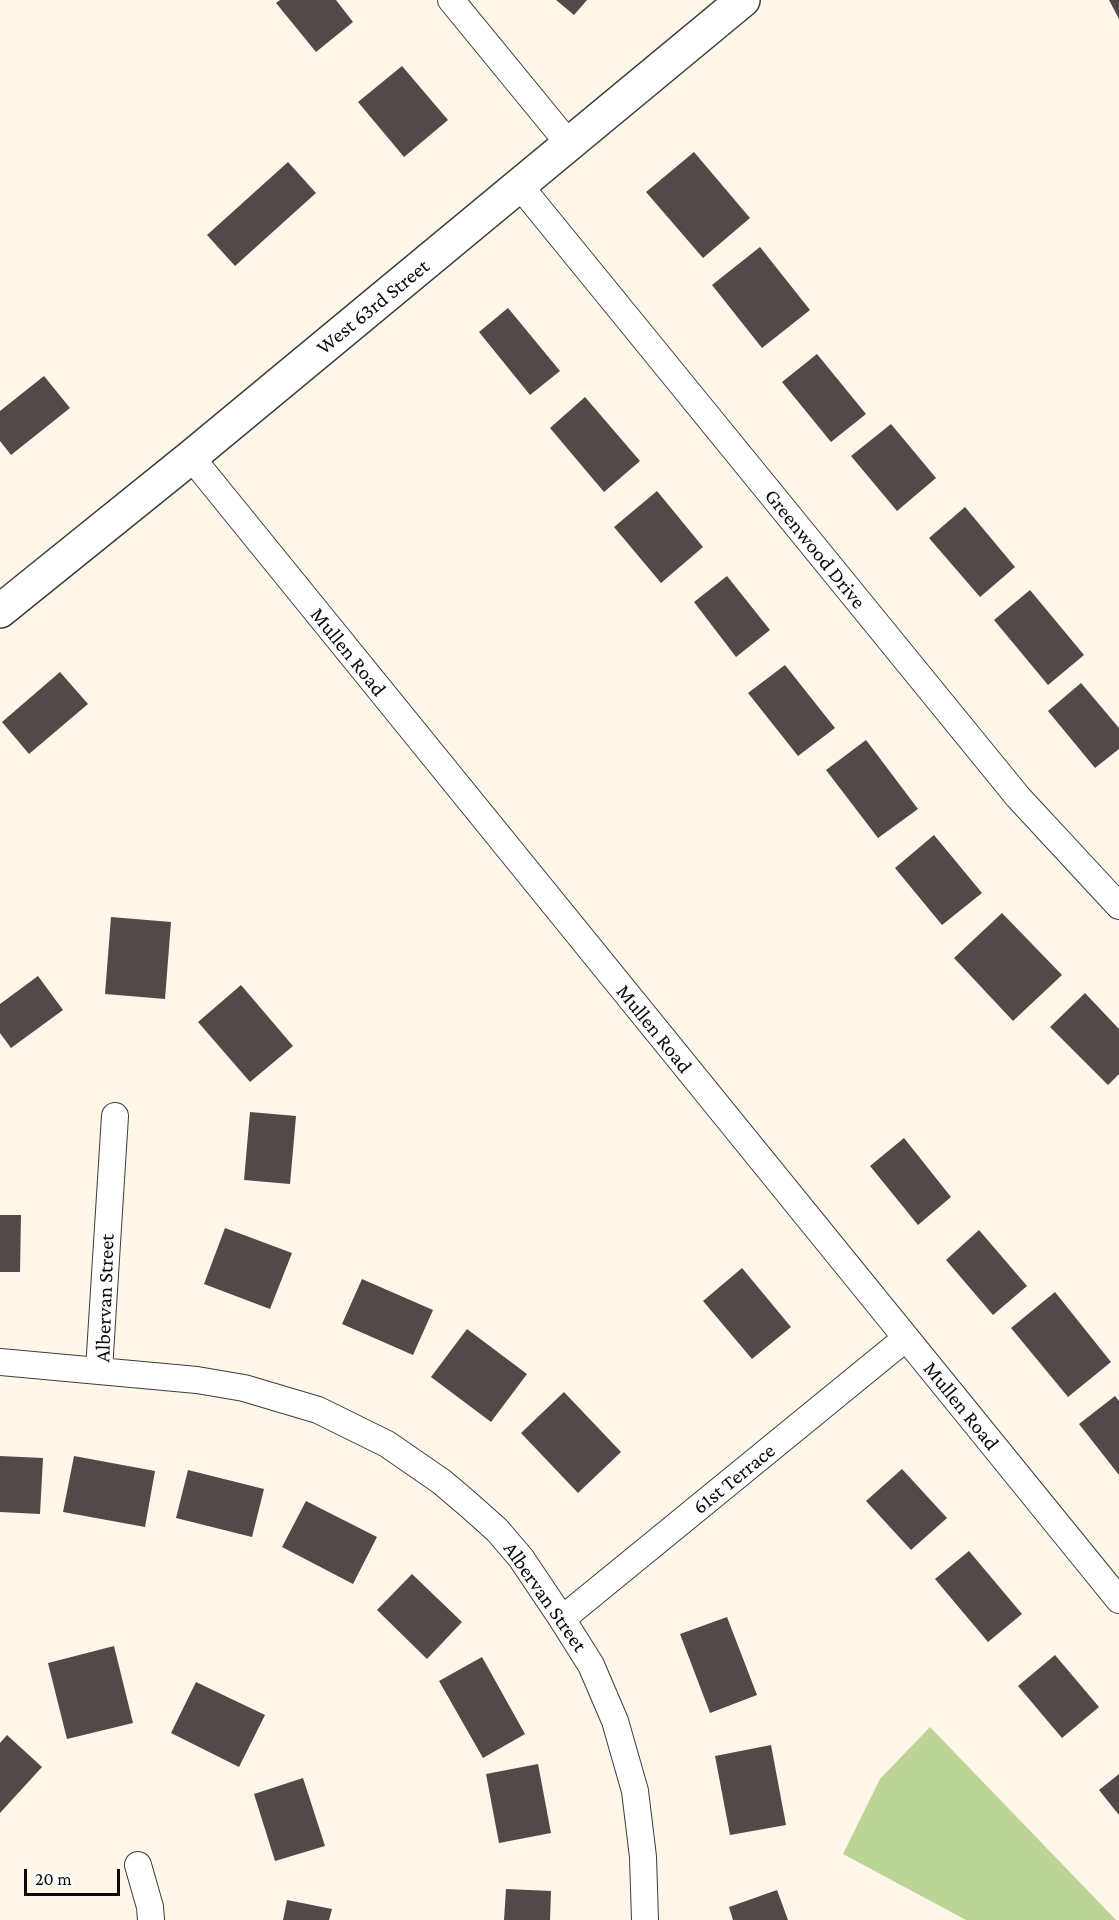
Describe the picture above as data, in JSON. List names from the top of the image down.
{
  "streets": {
    "street": [
      "West 63rd Street",
      "Greenwood Drive",
      "Mullen Road",
      "Albervan Street",
      "61st Terrace"
    ]
  },
  "crossings": [
    ["West 63rd Street", "Greenwood Drive"],
    ["West 63rd Street", "Mullen Road"],
    ["Mullen Road", "61st Terrace"],
    ["Albervan Street", "61st Terrace"]
  ],
  "scale_bar": "20 m"
}
